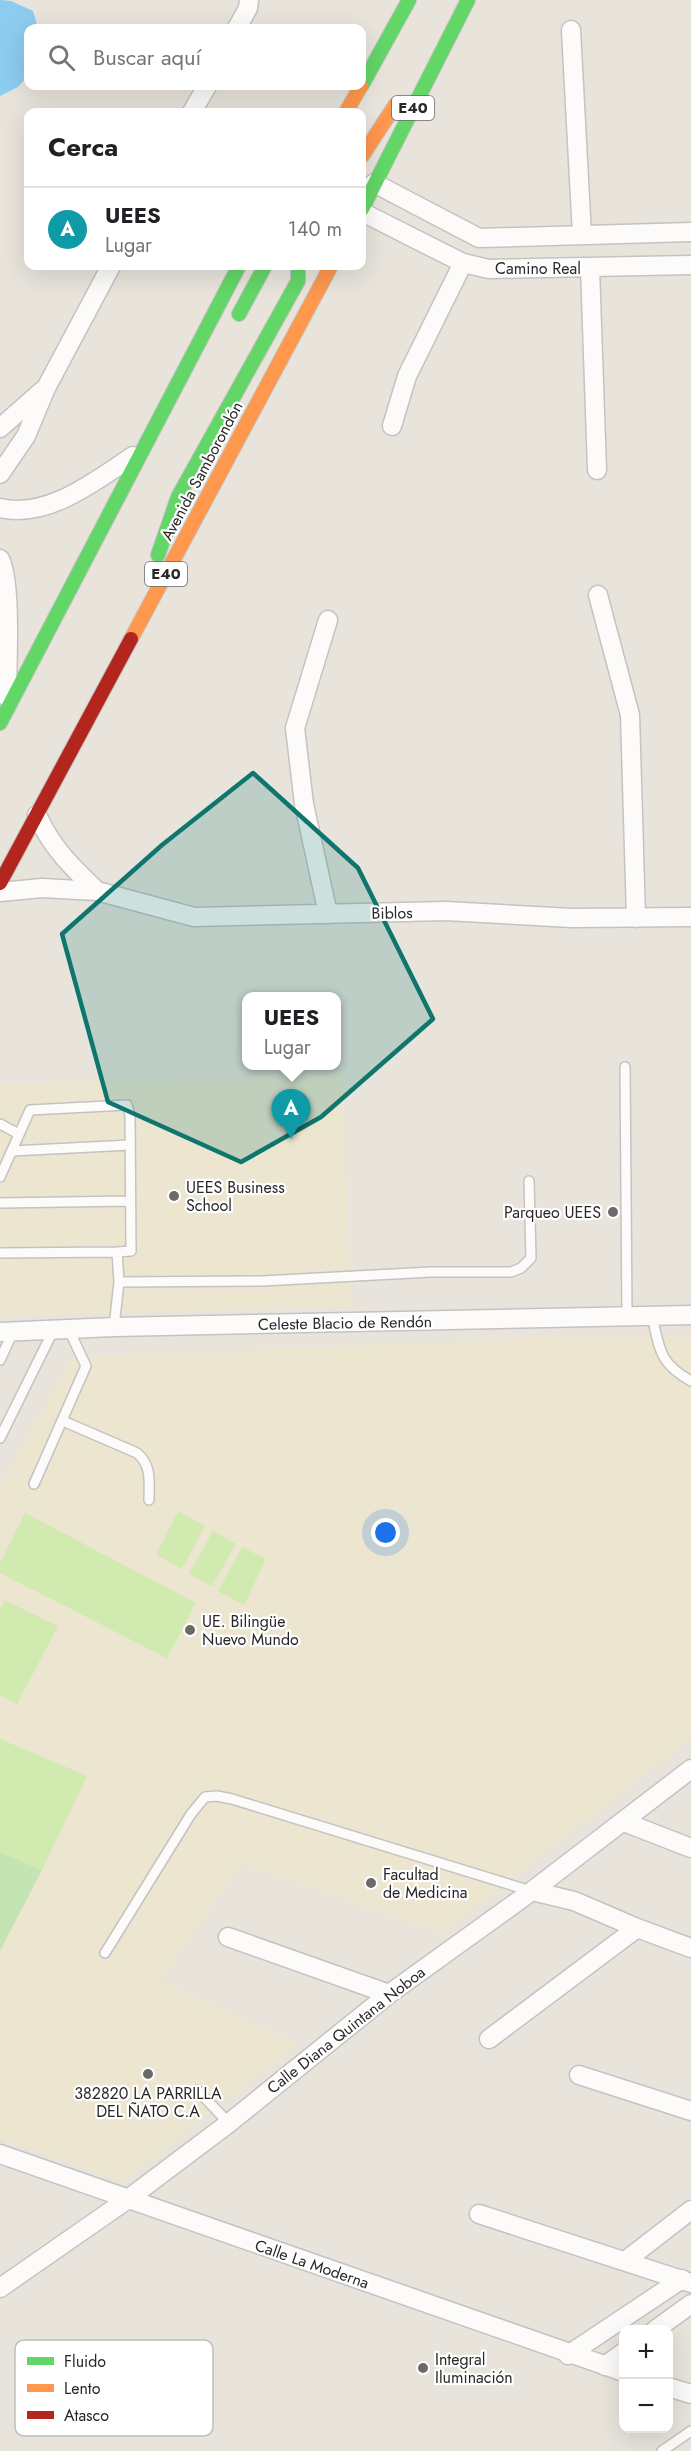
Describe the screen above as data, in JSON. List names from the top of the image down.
{
  "streets": {
    "highway": ["E40", "Avenida Samborondón"],
    "street": [
      "Camino Real",
      "Biblos",
      "Celeste Blacio de Rendón",
      "Calle Diana Quintana Noboa",
      "Calle La Moderna"
    ]
  },
  "crossings": [
    ["E40", "Camino Real"],
    ["Avenida Samborondón", "Biblos"],
    ["Calle Diana Quintana Noboa", "Calle La Moderna"]
  ],
  "places": [
    "UEES Business School",
    "Parqueo UEES",
    "UE. Bilingüe Nuevo Mundo",
    "Facultad de Medicina",
    "382820 LA PARRILLA DEL ÑATO C.A",
    "Integral Iluminación"
  ],
  "legend": ["Fluido", "Lento", "Atasco"],
  "page": {
    "search": "Buscar aquí",
    "heading": "Cerca",
    "list": [
      {
        "mark": "A",
        "name": "UEES",
        "note": "Lugar",
        "value": "140 m"
      }
    ],
    "popup": ["UEES", "Lugar"],
    "pins": "A",
    "map_buttons": ["+", "−"]
  }
}
